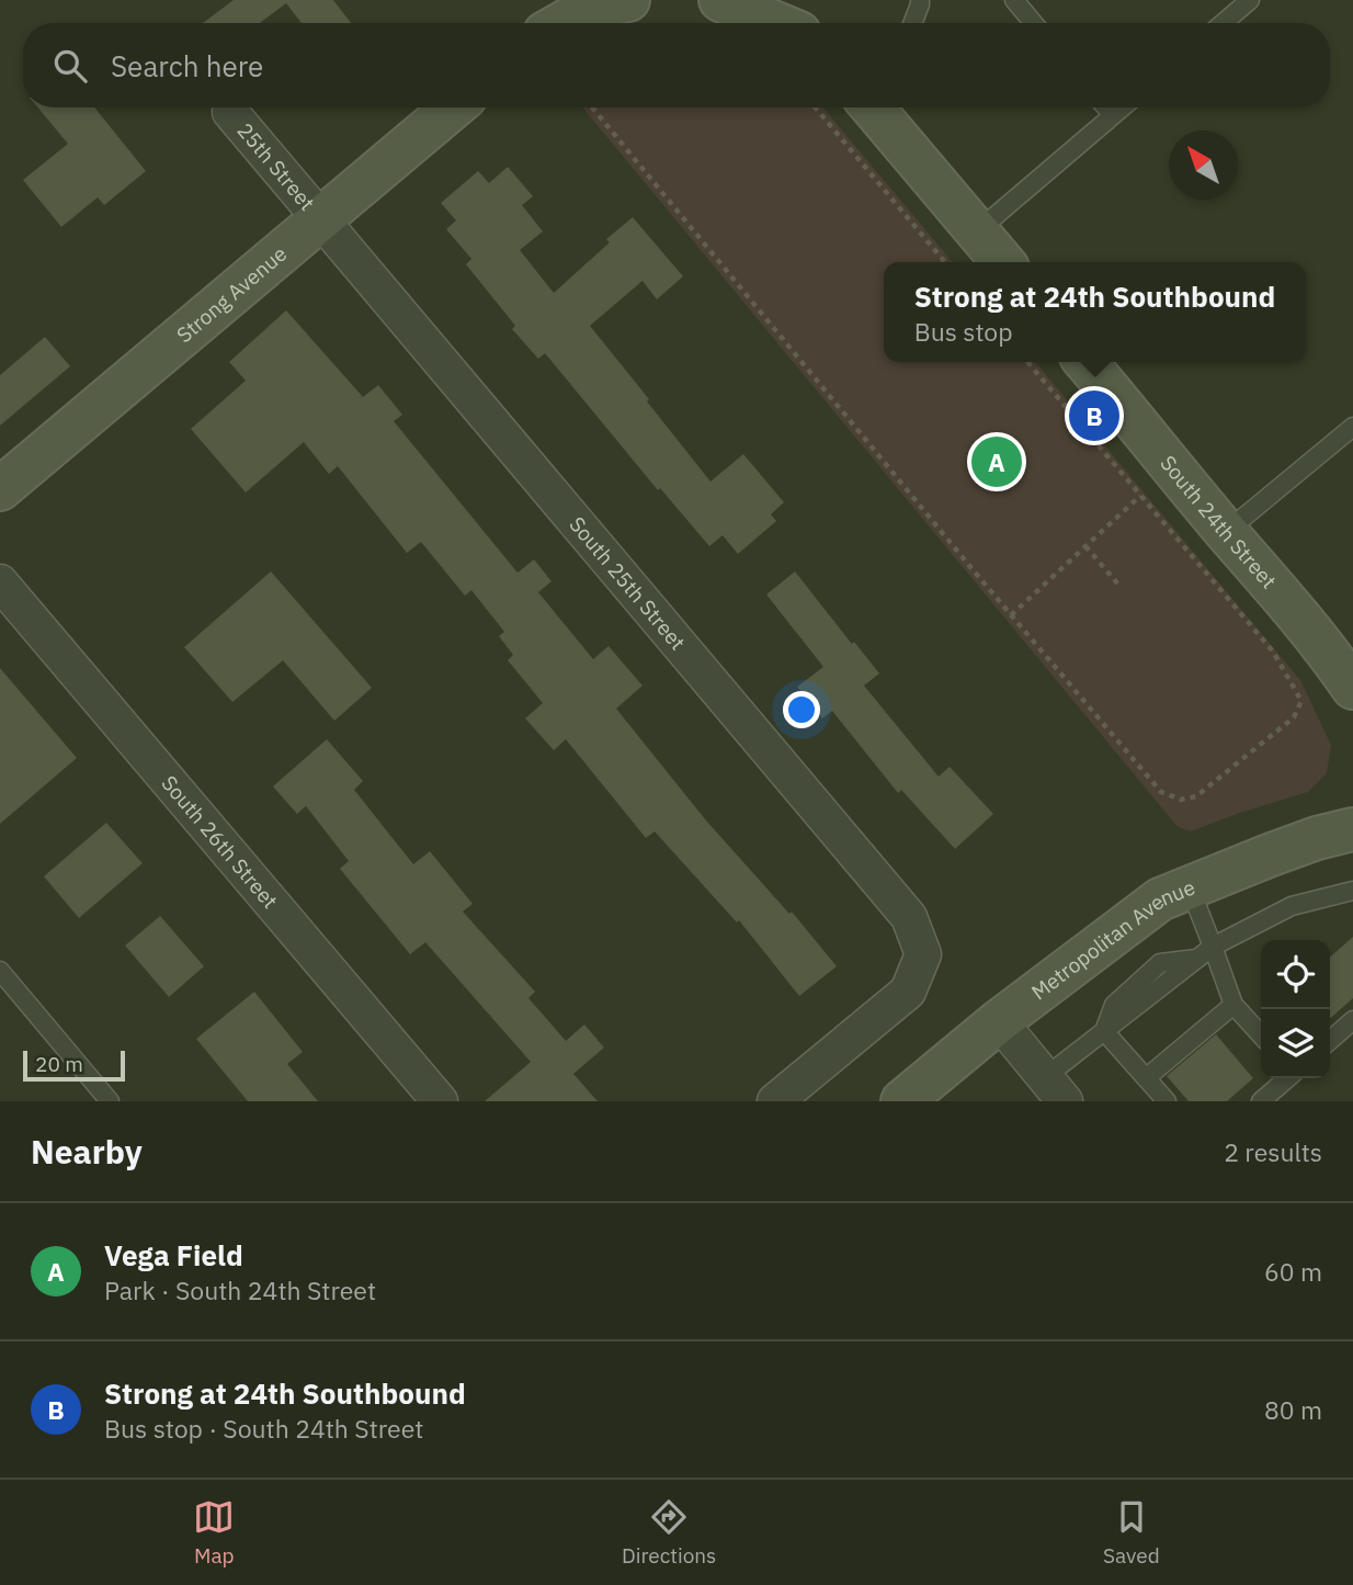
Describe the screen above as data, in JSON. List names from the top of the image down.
{
  "streets": {
    "street": [
      "25th Street",
      "Strong Avenue",
      "South 24th Street",
      "South 25th Street",
      "South 26th Street",
      "Metropolitan Avenue"
    ]
  },
  "crossings": [
    ["25th Street", "Strong Avenue"],
    ["25th Street", "South 25th Street"],
    ["Strong Avenue", "South 25th Street"]
  ],
  "scale_bar": "20 m",
  "north": "top left",
  "page": {
    "search": "Search here",
    "popup": ["Strong at 24th Southbound", "Bus stop"],
    "pins": ["B", "A"],
    "scale": "20 m",
    "heading": ["Nearby", "2 results"],
    "list": [
      {
        "mark": "A",
        "name": "Vega Field",
        "note": "Park · South 24th Street",
        "value": "60 m"
      },
      {
        "mark": "B",
        "name": "Strong at 24th Southbound",
        "note": "Bus stop · South 24th Street",
        "value": "80 m"
      }
    ],
    "nav": ["Map", "Directions", "Saved"]
  }
}
